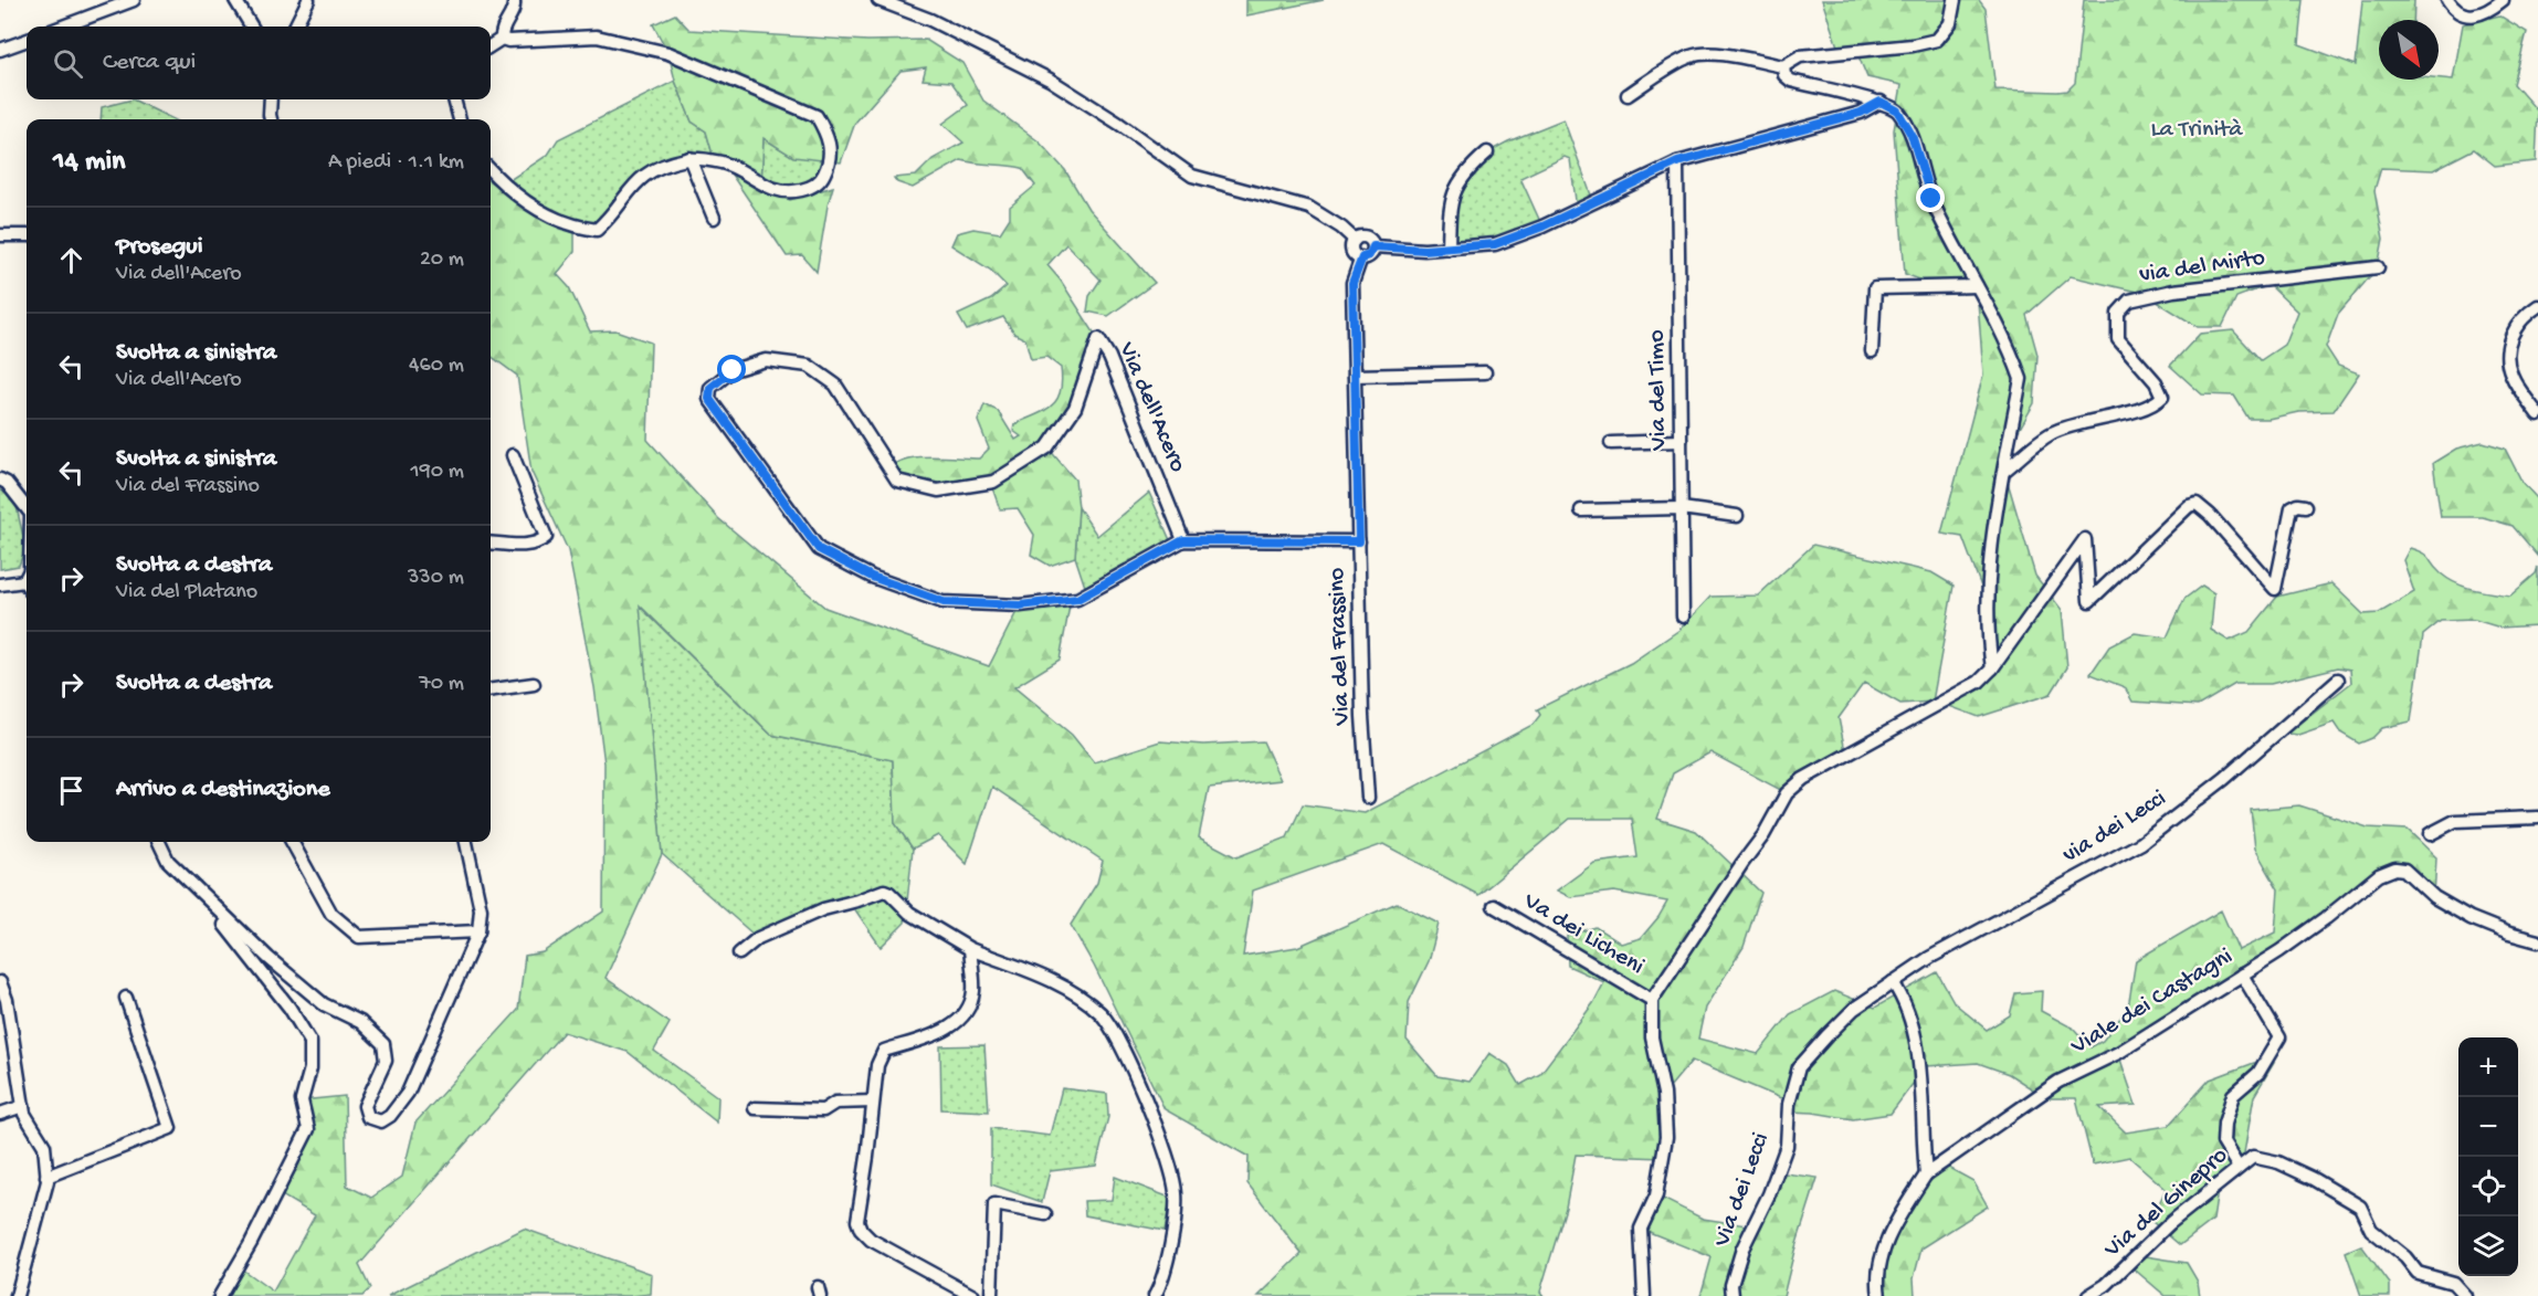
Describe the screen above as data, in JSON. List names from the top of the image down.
{
  "streets": {
    "street": [
      "via del Mirto",
      "Via del Timo",
      "Via dell'Acero",
      "Via del Frassino",
      "via dei Lecci",
      "Va dei Licheni",
      "Viale dei Castagni",
      "Via dei Lecci",
      "Via del Ginepro"
    ]
  },
  "crossings": [
    ["Via dell'Acero", "Via del Frassino"],
    ["via dei Lecci", "Via dei Lecci"]
  ],
  "parks": ["La Trinità"],
  "north": "bottom right",
  "page": {
    "search": "Cerca qui",
    "heading": ["14 min", "A piedi · 1.1 km"],
    "list": [
      ["Prosegui", "Via dell'Acero", "20 m"],
      ["Svolta a sinistra", "Via dell'Acero", "460 m"],
      ["Svolta a sinistra", "Via del Frassino", "190 m"],
      ["Svolta a destra", "Via del Platano", "330 m"],
      ["Svolta a destra", "70 m"],
      "Arrivo a destinazione"
    ],
    "map_buttons": ["+", "−"]
  }
}
